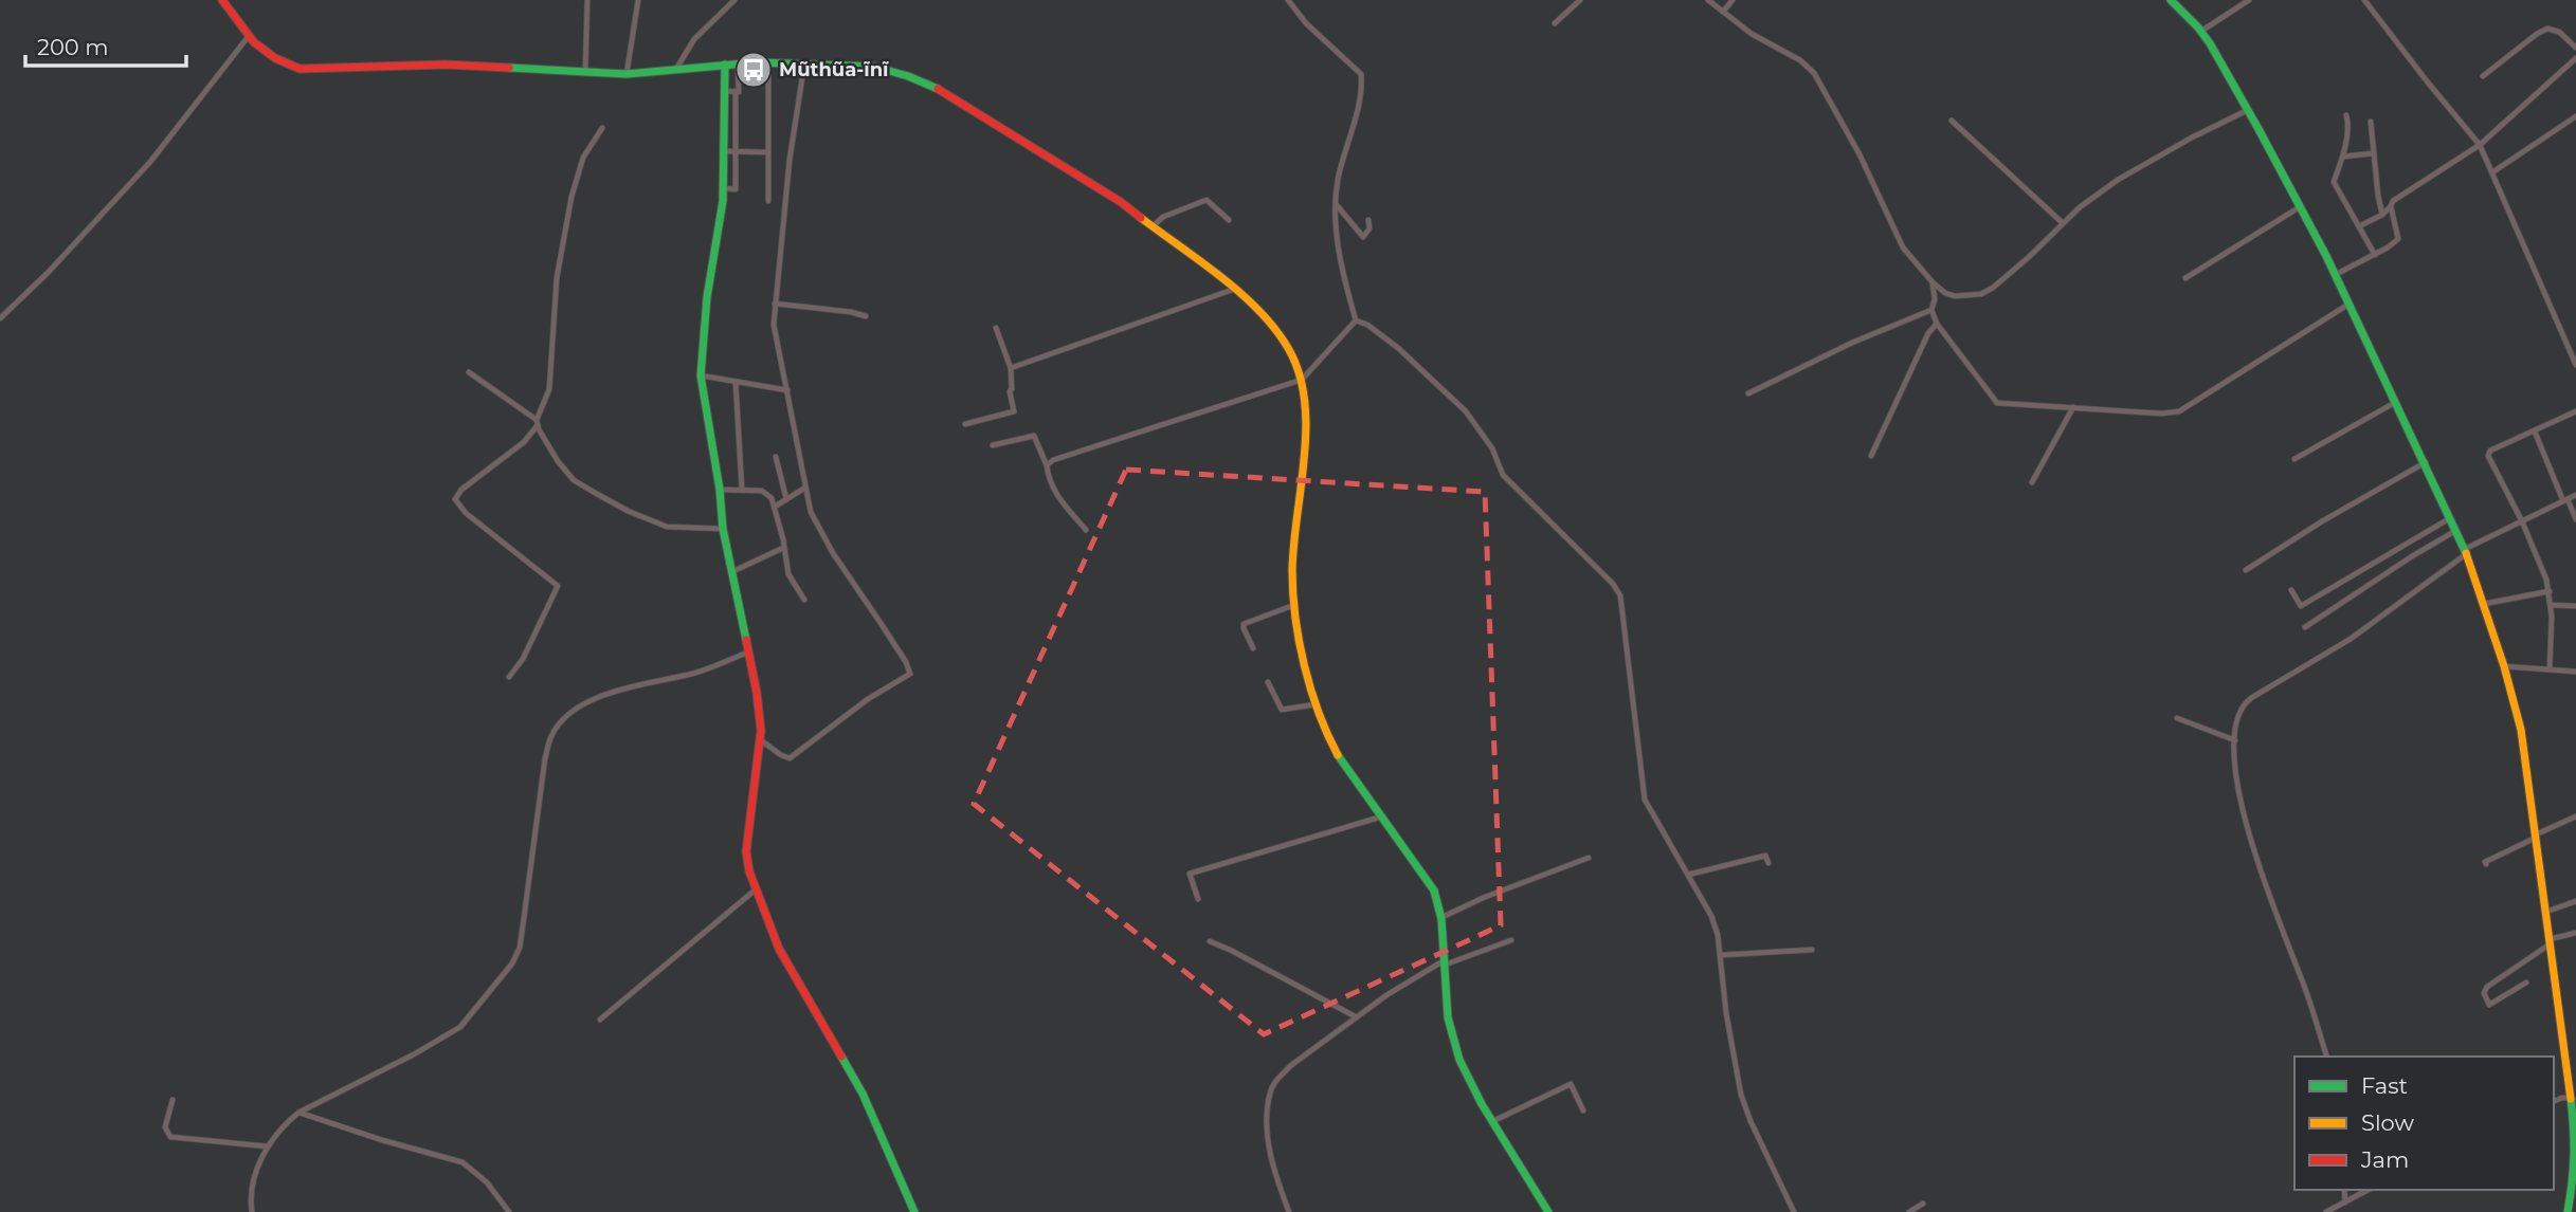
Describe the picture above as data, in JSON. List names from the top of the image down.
{
  "places": {
    "bus stop": ["Mũthũa-ĩnĩ"]
  },
  "legend": ["Fast", "Slow", "Jam"],
  "scale_bar": "200 m"
}
